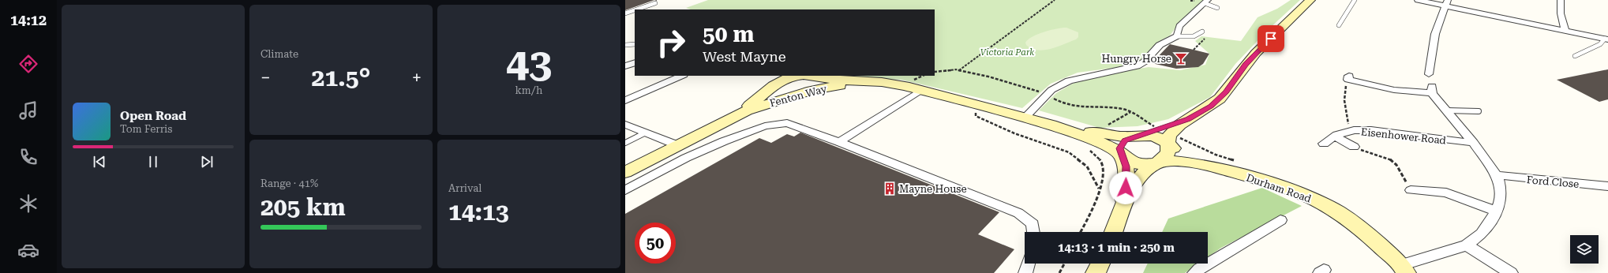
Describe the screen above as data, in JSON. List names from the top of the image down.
{
  "streets": {
    "street": [
      "Fenton Way",
      "Eisenhower Road",
      "Ford Close",
      "Durham Road"
    ]
  },
  "crossings": [
    ["Fenton Way", "Durham Road"]
  ],
  "parks": ["Victoria Park"],
  "places": {
    "bar": ["Hungry Horse"],
    "building": ["Mayne House"]
  },
  "page": {
    "tabs": "14:12",
    "tile": [
      "Climate",
      ["43", "km/h"],
      ["Range · 41%", "205 km"],
      ["Arrival", "14:13"]
    ],
    "turn": ["50 m", "West Mayne"],
    "heat": ["−", "21.5°", "+"],
    "song": ["Open Road", "Tom Ferris"],
    "limit": "50",
    "trip": "14:13 · 1 min · 250 m"
  }
}
